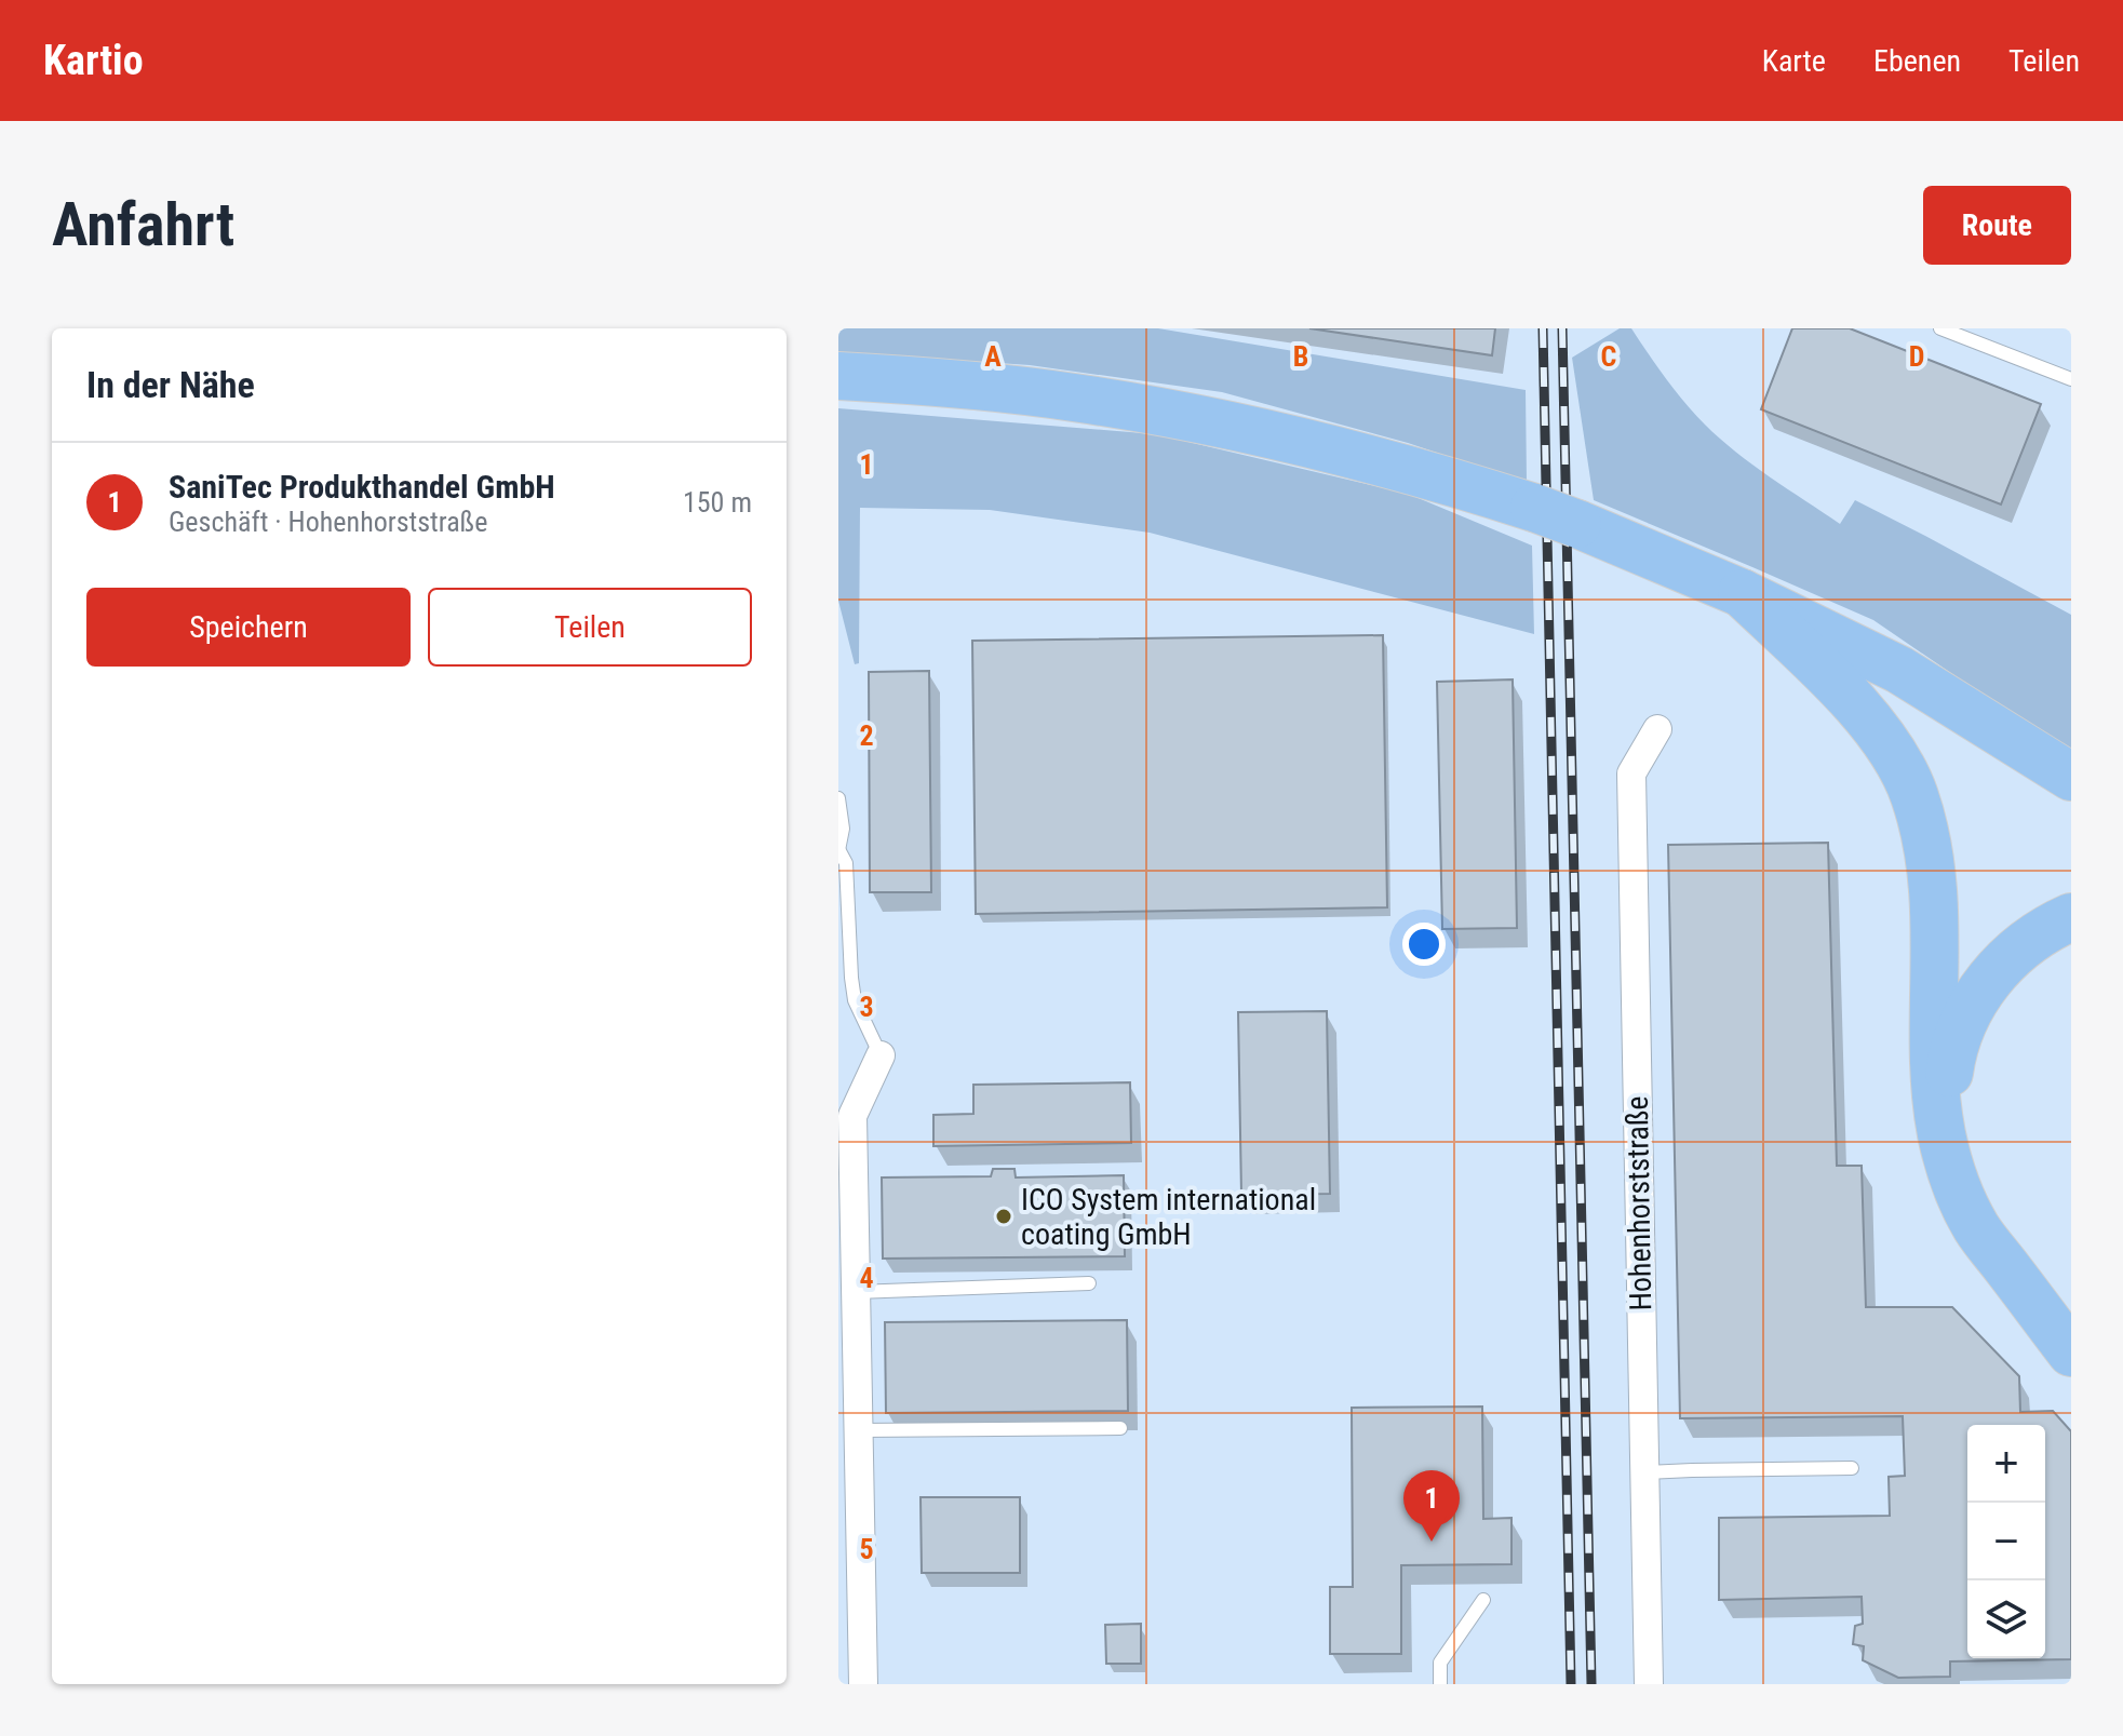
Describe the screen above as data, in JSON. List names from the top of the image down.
{
  "streets": {
    "street": ["Hohenhorststraße"]
  },
  "places": ["ICO System international coating GmbH"],
  "page": {
    "header": "Kartio",
    "nav": ["Karte", "Ebenen", "Teilen"],
    "buttons": [
      "Route",
      ["Speichern", "Teilen"]
    ],
    "title": "Anfahrt",
    "heading": "In der Nähe",
    "list": [
      {
        "mark": "1",
        "name": "SaniTec Produkthandel GmbH",
        "note": "Geschäft · Hohenhorststraße",
        "value": "150 m"
      }
    ],
    "map_buttons": ["+", "−"],
    "pins": "1"
  },
  "grid": {
    "columns": [
      "A",
      "B",
      "C",
      "D"
    ],
    "rows": [
      "1",
      "2",
      "3",
      "4",
      "5"
    ]
  }
}
